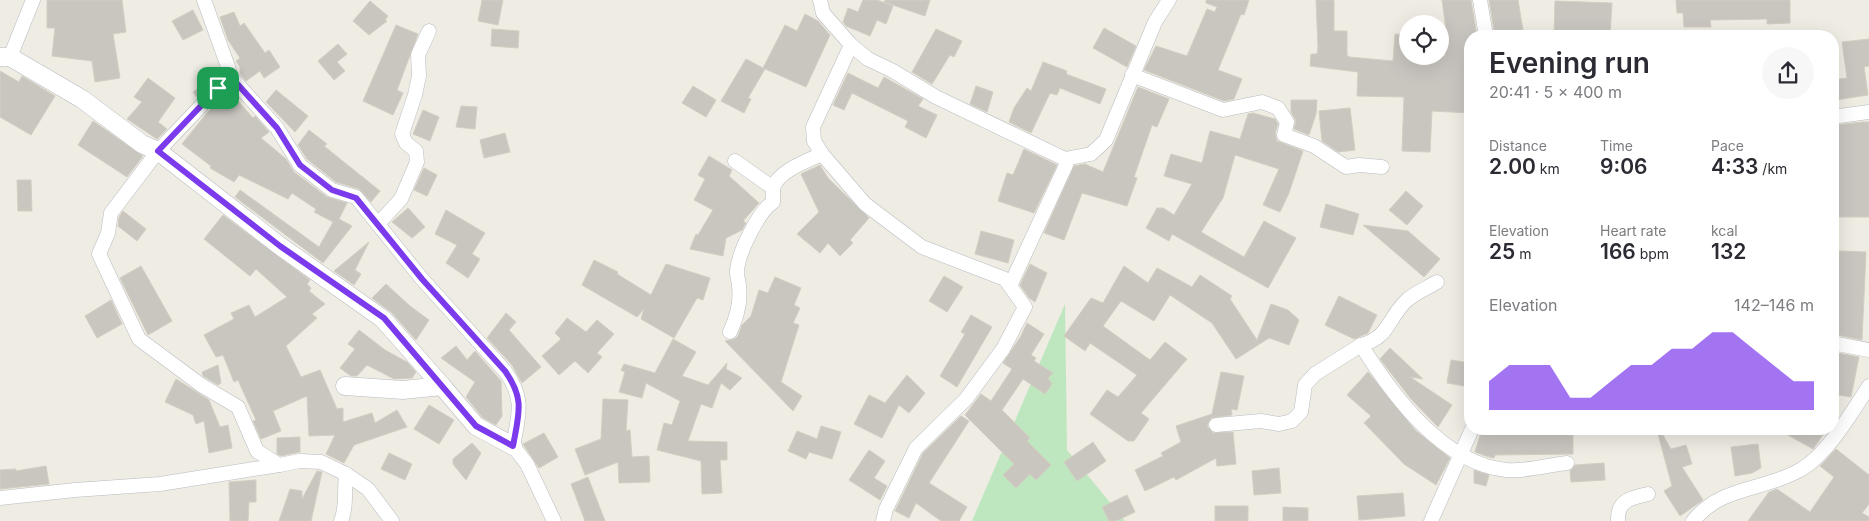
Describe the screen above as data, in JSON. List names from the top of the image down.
{
  "page": {
    "heading": ["Evening run", "20:41 · 5 × 400 m"],
    "stats": [
      ["Distance", "2.00 km"],
      ["Time", "9:06"],
      ["Pace", "4:33 /km"],
      ["Elevation", "25 m"],
      ["Heart rate", "166 bpm"],
      ["kcal", "132"]
    ],
    "chart": ["Elevation", "142–146 m"]
  }
}
